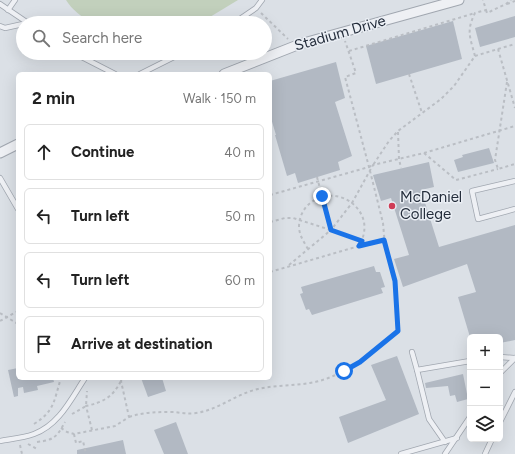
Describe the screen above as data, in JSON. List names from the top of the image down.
{
  "streets": {
    "street": ["Stadium Drive"]
  },
  "places": ["McDaniel College"],
  "page": {
    "search": "Search here",
    "heading": ["2 min", "Walk · 150 m"],
    "list": [
      ["Continue", "40 m"],
      ["Turn left", "50 m"],
      ["Turn left", "60 m"],
      "Arrive at destination"
    ],
    "map_buttons": ["+", "−"]
  }
}
